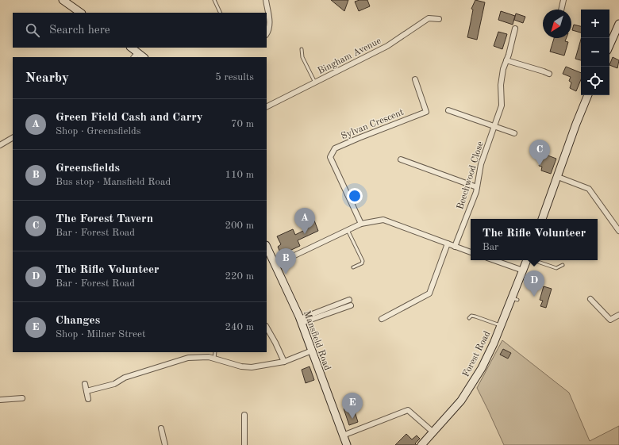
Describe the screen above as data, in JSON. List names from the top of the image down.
{
  "streets": {
    "street": [
      "Bingham Avenue",
      "Sylvan Crescent",
      "Beechwood Close",
      "Mansfield Road",
      "Forest Road"
    ]
  },
  "north": "bottom left",
  "page": {
    "map_buttons": ["+", "−"],
    "search": "Search here",
    "heading": ["Nearby", "5 results"],
    "list": [
      {
        "mark": "A",
        "name": "Green Field Cash and Carry",
        "note": "Shop · Greensfields",
        "value": "70 m"
      },
      {
        "mark": "B",
        "name": "Greensfields",
        "note": "Bus stop · Mansfield Road",
        "value": "110 m"
      },
      {
        "mark": "C",
        "name": "The Forest Tavern",
        "note": "Bar · Forest Road",
        "value": "200 m"
      },
      {
        "mark": "D",
        "name": "The Rifle Volunteer",
        "note": "Bar · Forest Road",
        "value": "220 m"
      },
      {
        "mark": "E",
        "name": "Changes",
        "note": "Shop · Milner Street",
        "value": "240 m"
      }
    ],
    "pins": [
      "C",
      "A",
      "B",
      "D",
      "E"
    ],
    "popup": ["The Rifle Volunteer", "Bar"]
  }
}
